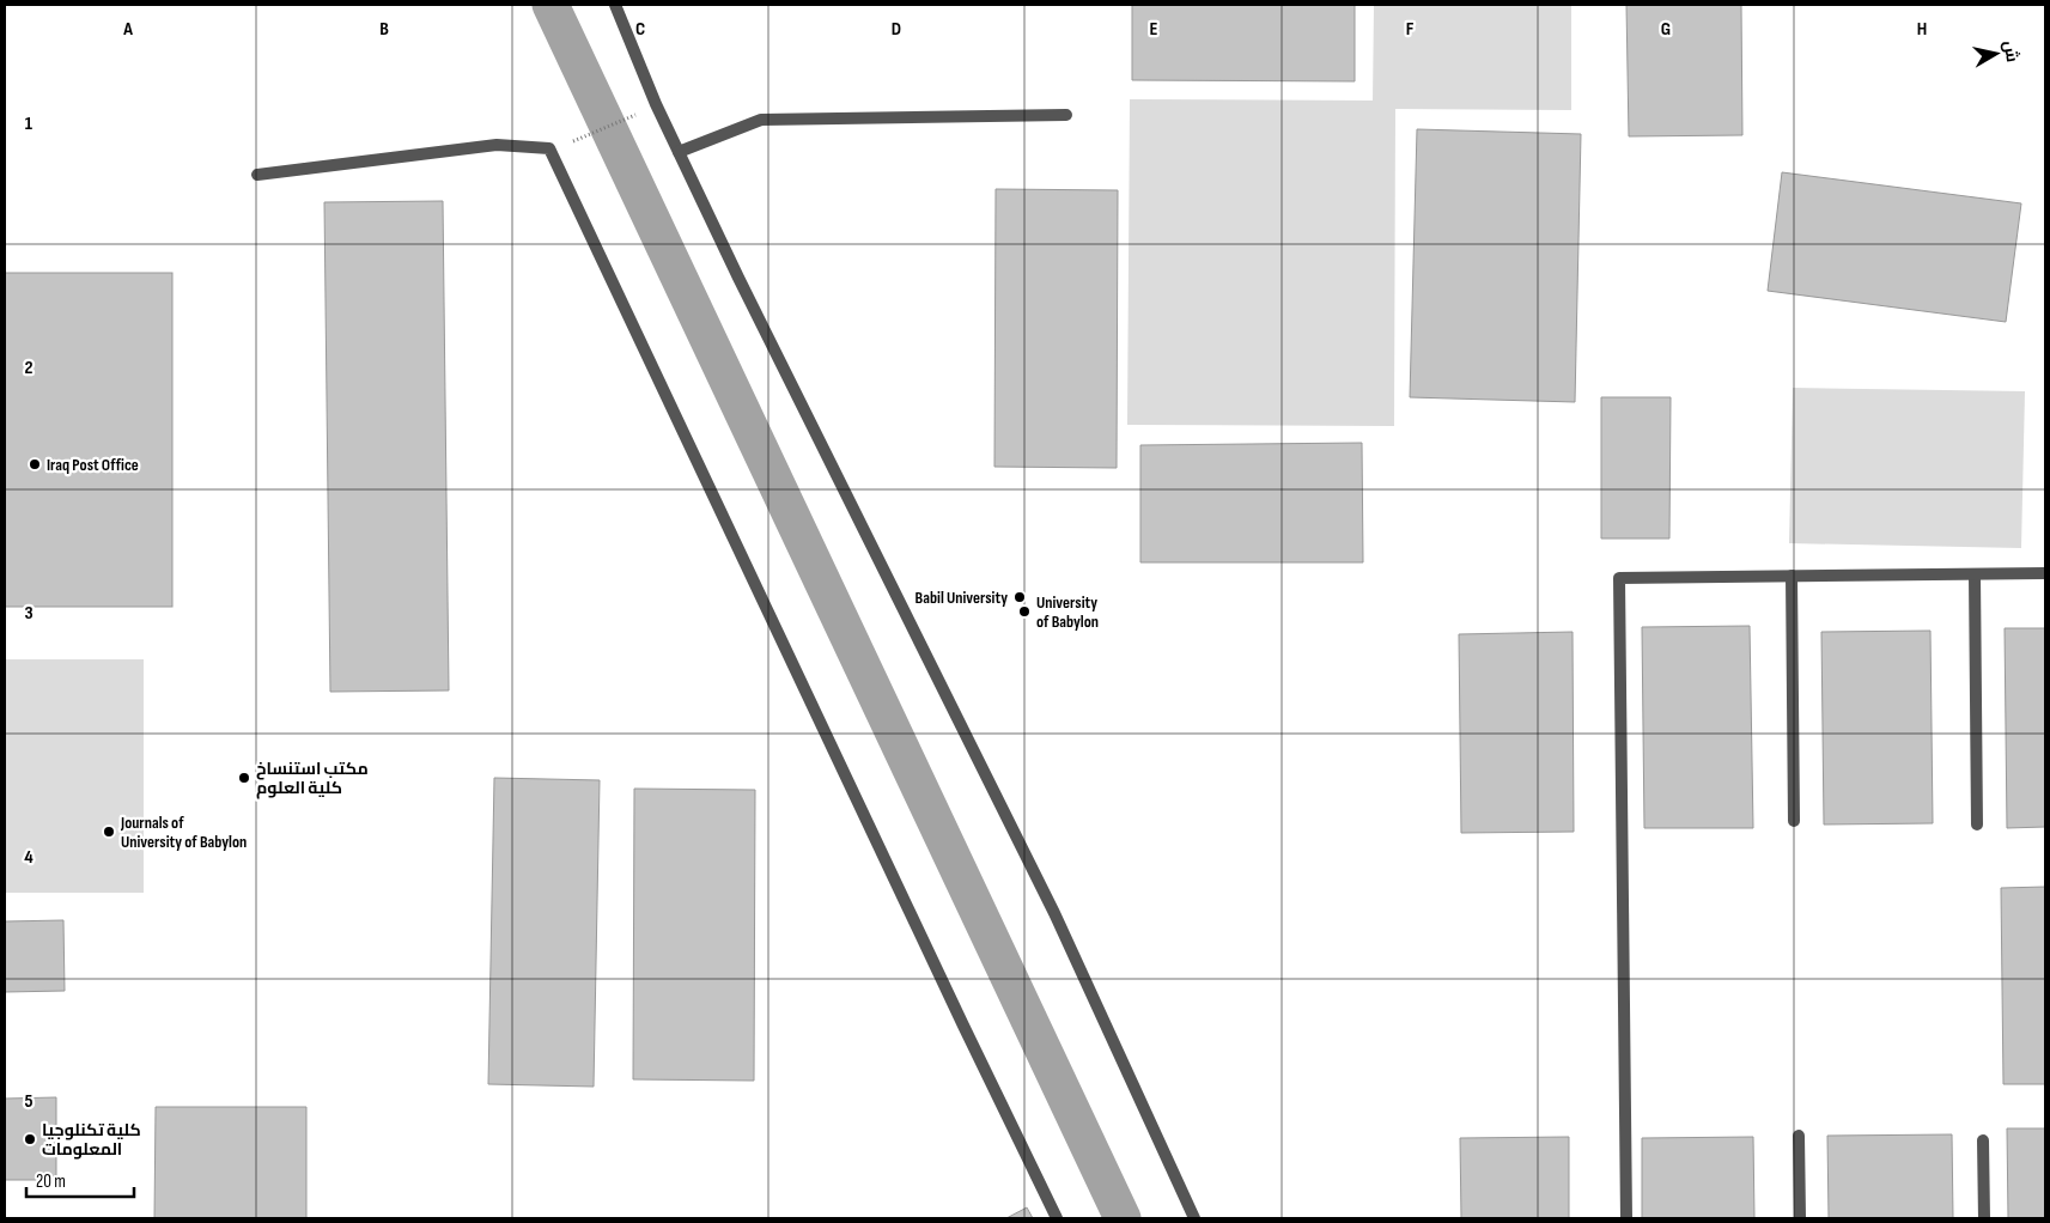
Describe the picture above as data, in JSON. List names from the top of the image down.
{
  "places": [
    "Iraq Post Office",
    "Babil University",
    "University of Babylon",
    "مكتب استنساخ كلية العلوم",
    "Journals of University of Babylon",
    "كلية تكنلوجيا المعلومات"
  ],
  "scale_bar": "20 m",
  "north": "right",
  "grid": {
    "columns": [
      "A",
      "B",
      "C",
      "D",
      "E",
      "F",
      "G",
      "H"
    ],
    "rows": [
      "1",
      "2",
      "3",
      "4",
      "5"
    ]
  }
}
